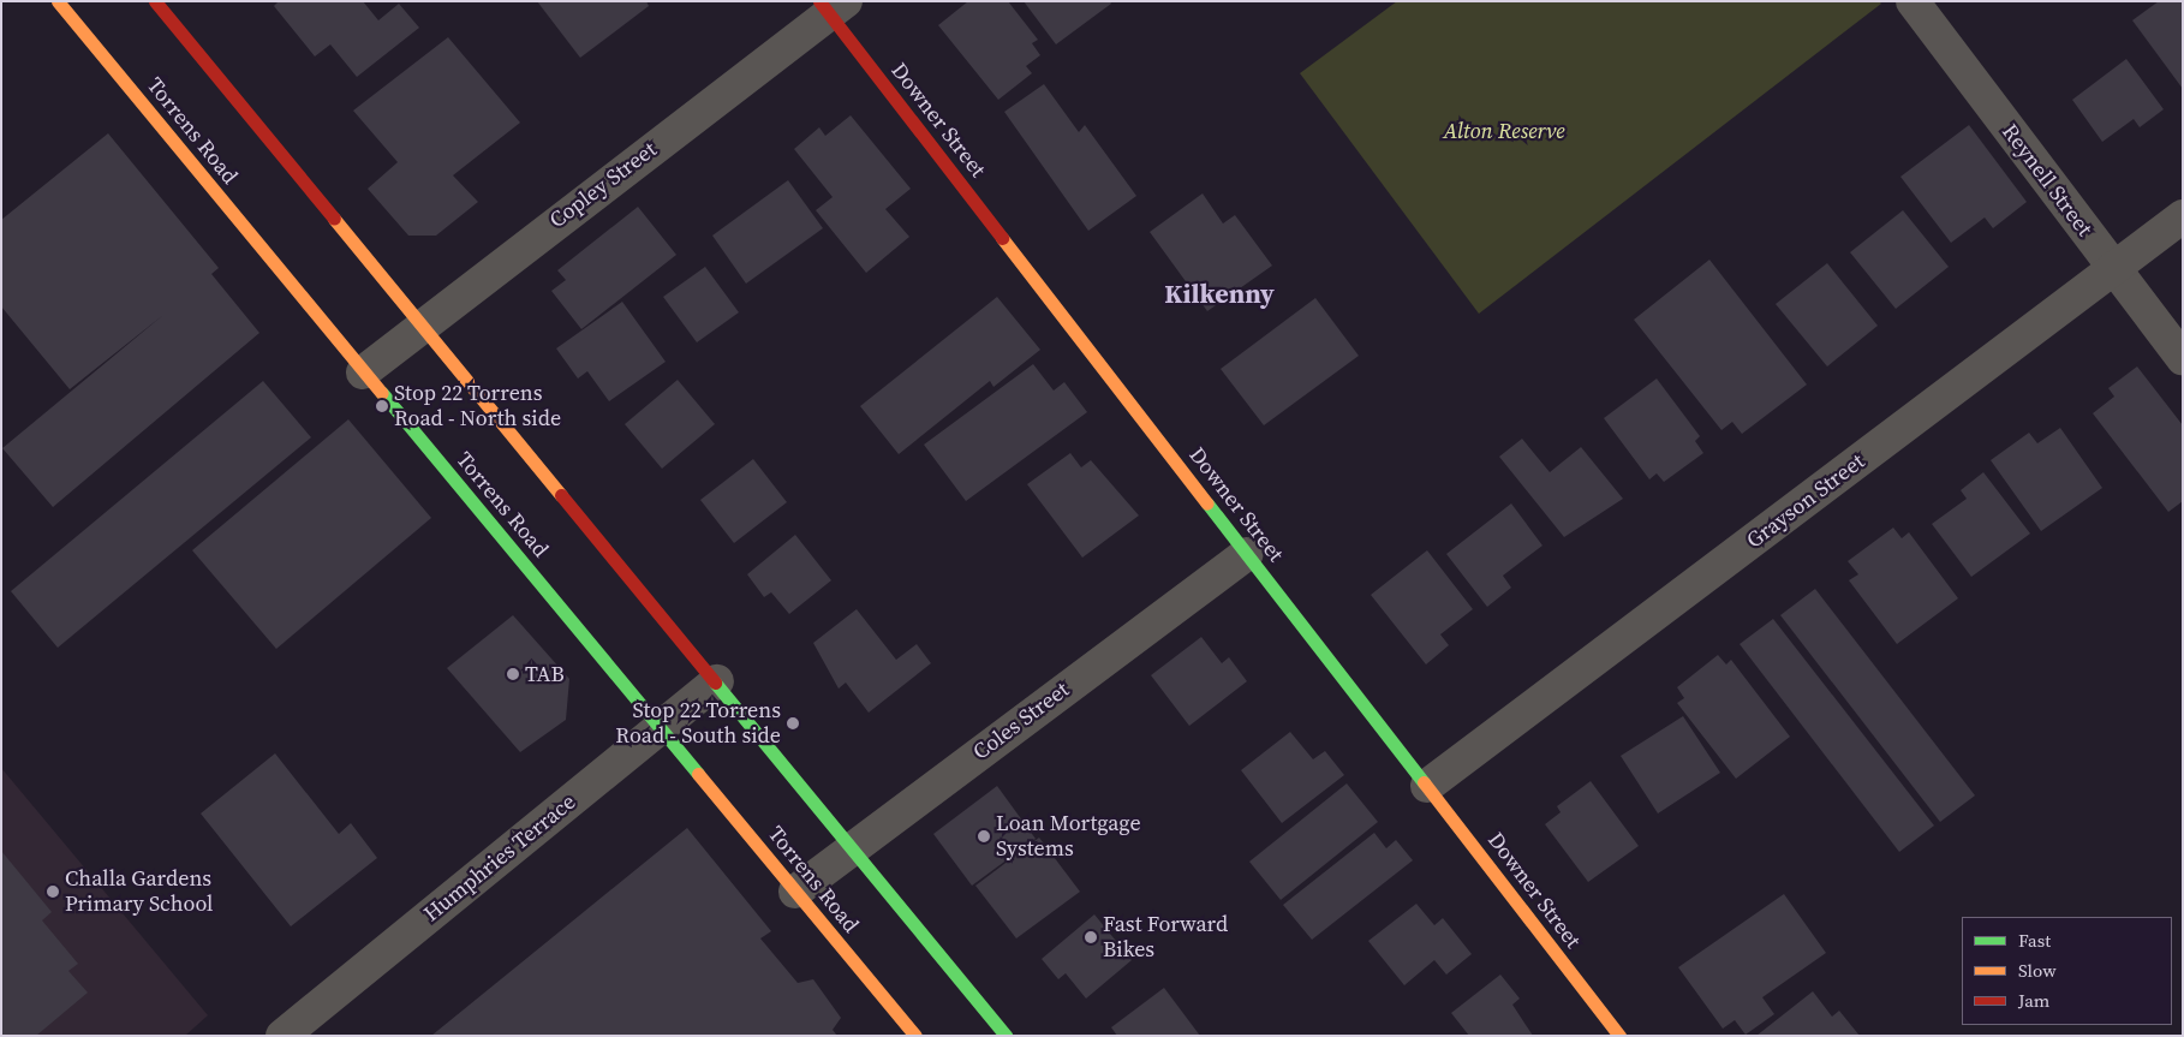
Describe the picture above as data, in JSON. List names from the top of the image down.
{
  "streets": {
    "main road": ["Downer Street", "Torrens Road"],
    "street": [
      "Reynell Street",
      "Copley Street",
      "Grayson Street",
      "Coles Street",
      "Humphries Terrace"
    ]
  },
  "crossings": [
    ["Downer Street", "Copley Street"],
    ["Downer Street", "Grayson Street"],
    ["Downer Street", "Coles Street"],
    ["Torrens Road", "Copley Street"],
    ["Torrens Road", "Coles Street"],
    ["Torrens Road", "Humphries Terrace"],
    ["Reynell Street", "Grayson Street"]
  ],
  "districts": ["Kilkenny"],
  "parks": ["Alton Reserve"],
  "places": [
    "Stop 22 Torrens Road - North side",
    "TAB",
    "Stop 22 Torrens Road - South side",
    "Loan Mortgage Systems",
    "Challa Gardens Primary School",
    "Fast Forward Bikes"
  ],
  "legend": ["Fast", "Slow", "Jam"]
}
